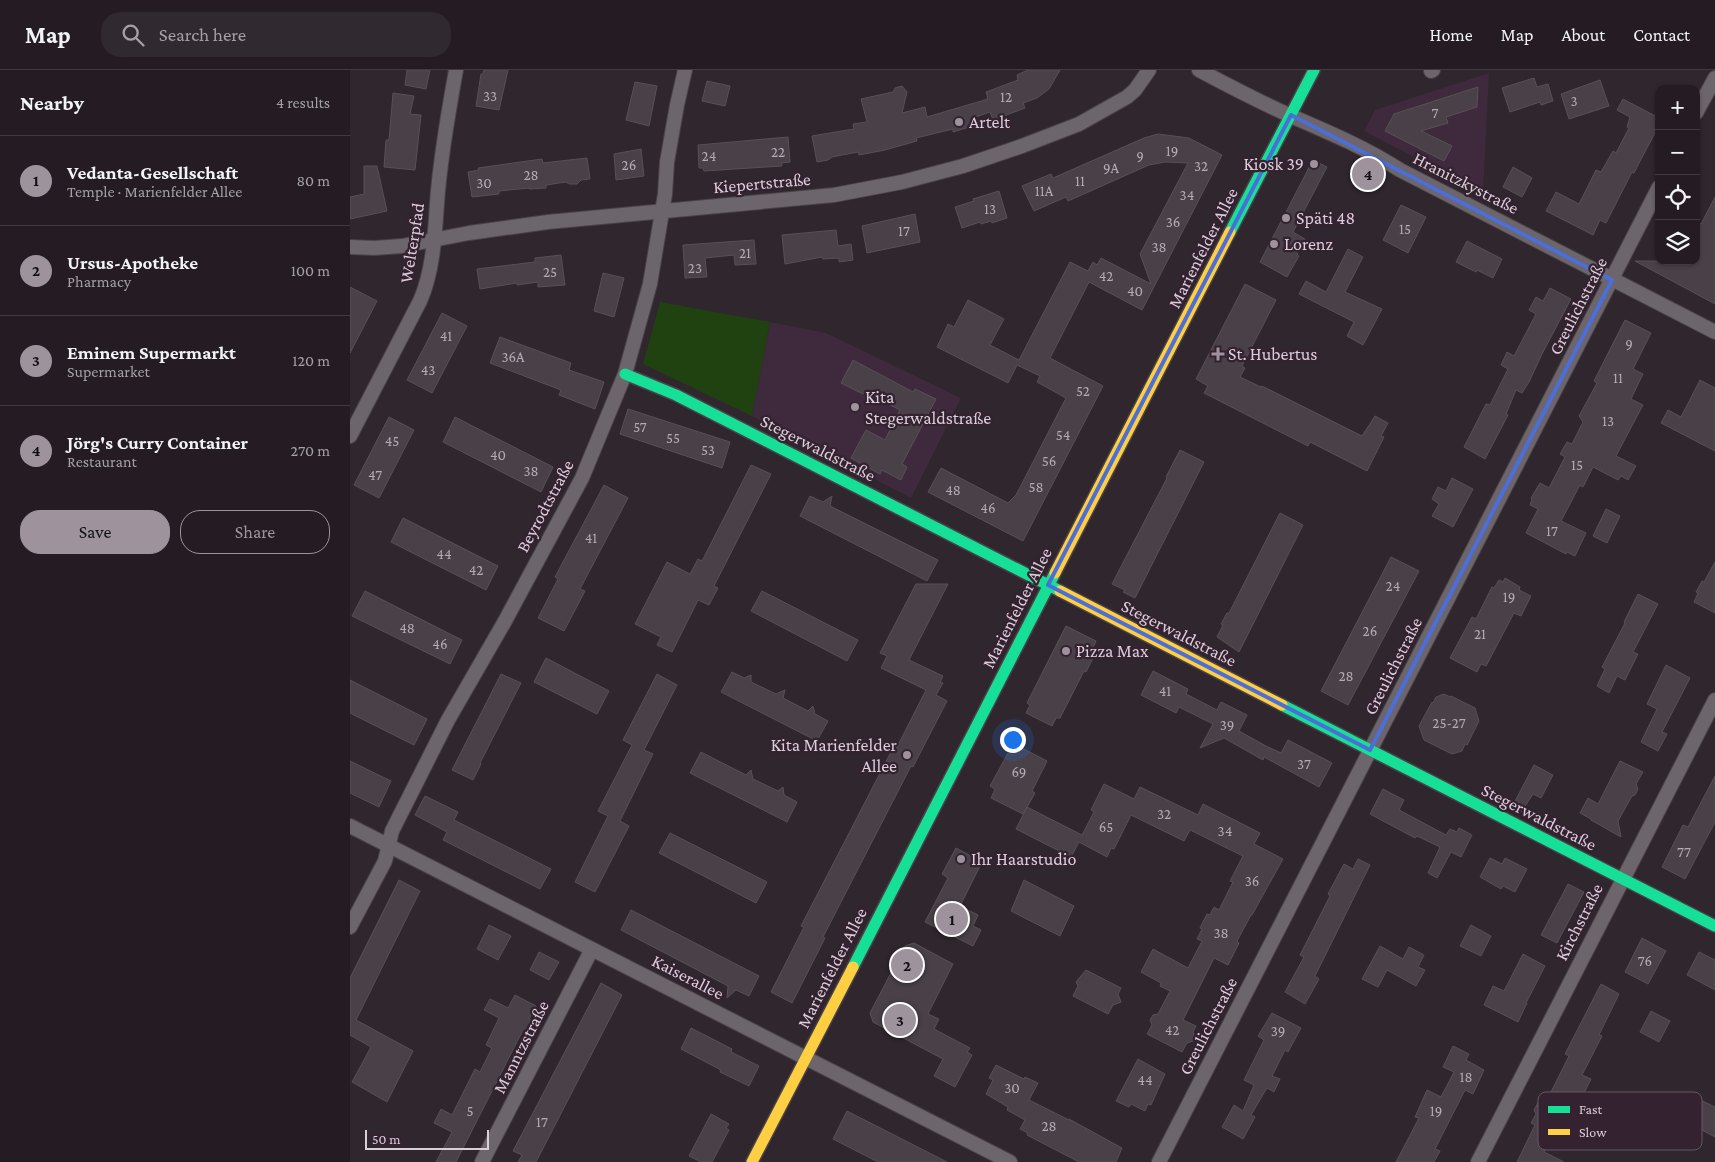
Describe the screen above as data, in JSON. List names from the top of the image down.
{
  "streets": {
    "main road": ["Marienfelder Allee", "Stegerwaldstraße"],
    "street": [
      "Kiepertstraße",
      "Hranitzkystraße",
      "Welterpfad",
      "Greulichstraße",
      "Beyrodtstraße",
      "Kirchstraße",
      "Kaiserallee",
      "Manntzstraße"
    ]
  },
  "crossings": [
    ["Kiepertstraße", "Welterpfad"],
    ["Kiepertstraße", "Beyrodtstraße"],
    ["Hranitzkystraße", "Marienfelder Allee"],
    ["Hranitzkystraße", "Greulichstraße"],
    ["Marienfelder Allee", "Stegerwaldstraße"],
    ["Marienfelder Allee", "Kaiserallee"],
    ["Greulichstraße", "Stegerwaldstraße"],
    ["Stegerwaldstraße", "Beyrodtstraße"],
    ["Stegerwaldstraße", "Kirchstraße"],
    ["Beyrodtstraße", "Kaiserallee"],
    ["Kaiserallee", "Manntzstraße"]
  ],
  "places": {
    "other": [
      "Artelt",
      "Kiosk 39",
      "Späti 48",
      "Lorenz",
      "Kita Stegerwaldstraße",
      "Pizza Max",
      "Kita Marienfelder Allee",
      "Ihr Haarstudio"
    ],
    "health": ["St. Hubertus"]
  },
  "house_numbers": [
    "33",
    "12",
    "3",
    "7",
    "19",
    "22",
    "24",
    "9",
    "26",
    "32",
    "9A",
    "28",
    "11",
    "30",
    "11A",
    "34",
    "13",
    "36",
    "15",
    "17",
    "38",
    "21",
    "23",
    "25",
    "42",
    "40",
    "41",
    "9",
    "36A",
    "43",
    "11",
    "52",
    "13",
    "57",
    "54",
    "55",
    "45",
    "53",
    "40",
    "56",
    "15",
    "38",
    "47",
    "58",
    "48",
    "46",
    "17",
    "41",
    "44",
    "42",
    "24",
    "19",
    "48",
    "26",
    "21",
    "46",
    "28",
    "41",
    "25-27",
    "39",
    "37",
    "69",
    "32",
    "65",
    "34",
    "77",
    "36",
    "38",
    "76",
    "42",
    "39",
    "18",
    "44",
    "30",
    "5",
    "19",
    "17",
    "28"
  ],
  "legend": ["Fast", "Slow"],
  "scale_bar": "50 m",
  "page": {
    "header": "Map",
    "search": "Search here",
    "nav": [
      "Home",
      "Map",
      "About",
      "Contact"
    ],
    "heading": ["Nearby", "4 results"],
    "map_buttons": ["+", "−"],
    "list": [
      {
        "mark": "1",
        "name": "Vedanta-Gesellschaft",
        "note": "Temple · Marienfelder Allee",
        "value": "80 m"
      },
      {
        "mark": "2",
        "name": "Ursus-Apotheke",
        "note": "Pharmacy",
        "value": "100 m"
      },
      {
        "mark": "3",
        "name": "Eminem Supermarkt",
        "note": "Supermarket",
        "value": "120 m"
      },
      {
        "mark": "4",
        "name": "Jörg's Curry Container",
        "note": "Restaurant",
        "value": "270 m"
      }
    ],
    "pins": [
      "4",
      "1",
      "2",
      "3"
    ],
    "buttons": ["Save", "Share"],
    "scale": "50 m"
  }
}
